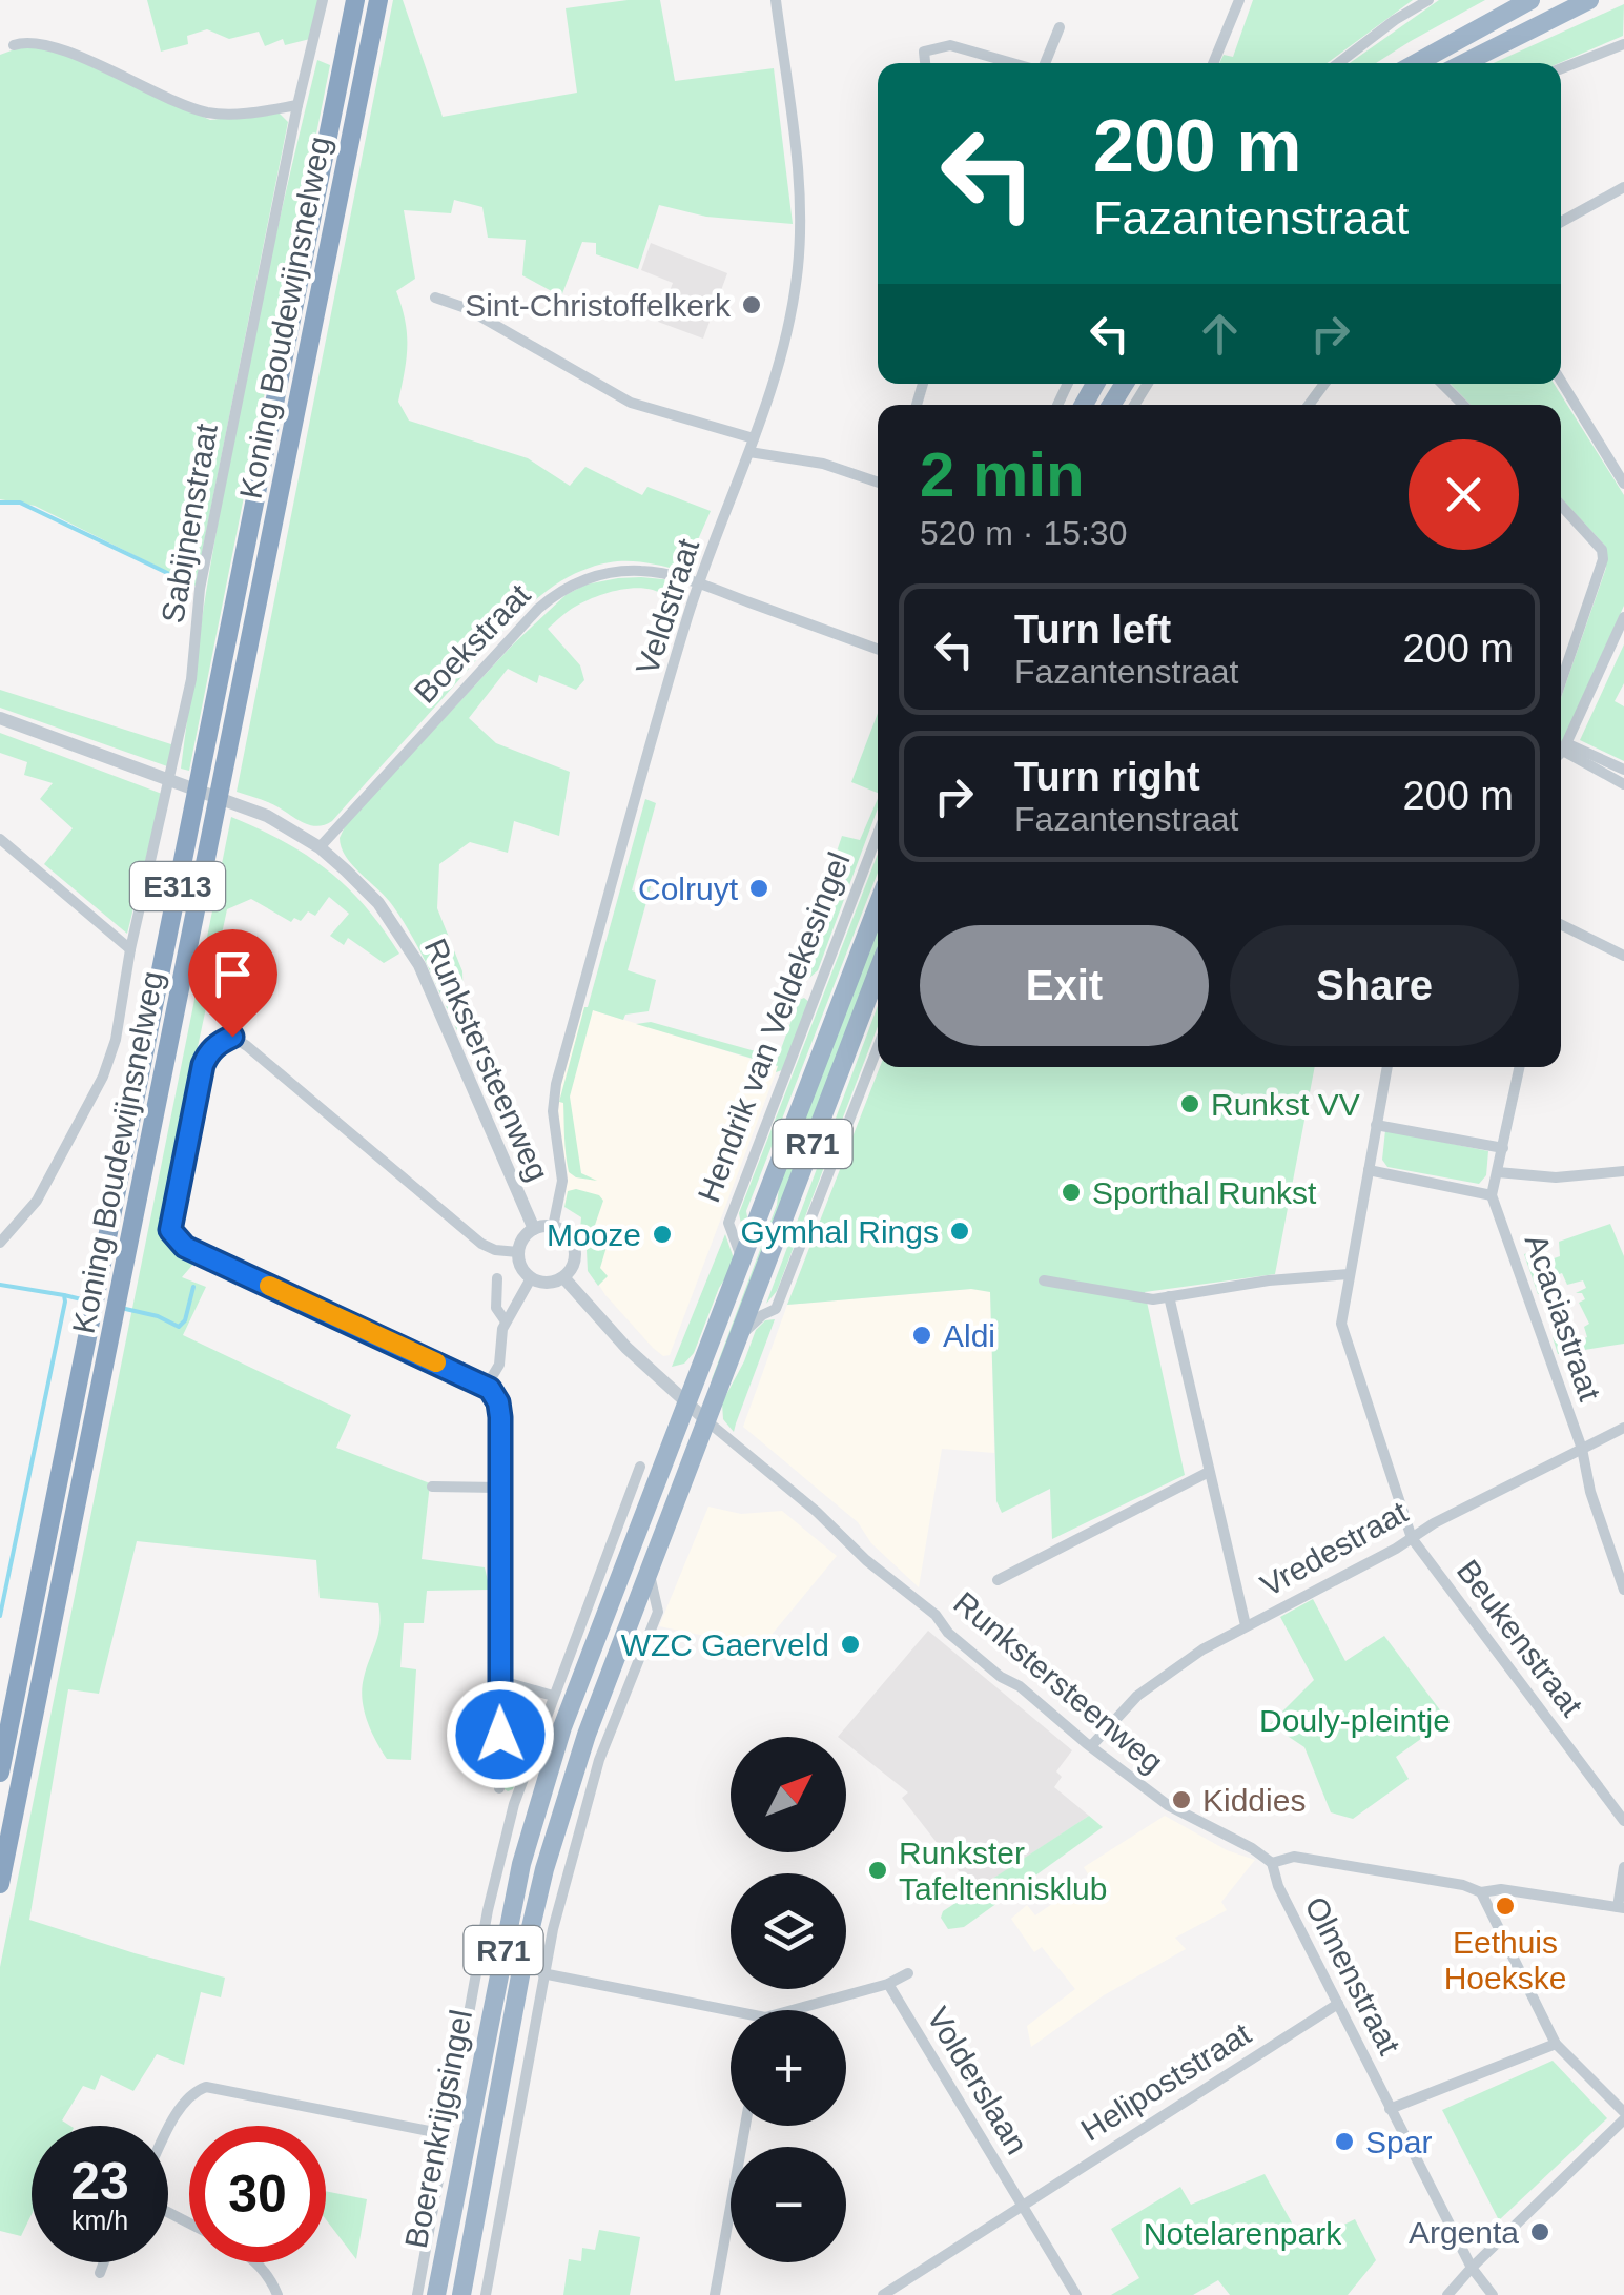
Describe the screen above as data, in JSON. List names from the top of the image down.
{
  "streets": {
    "highway": [
      "Koning Boudewijnsnelweg",
      "E313",
      "Hendrik van Veldekesingel",
      "R71",
      "Boerenkrijgsingel"
    ],
    "street": [
      "Sabijnenstraat",
      "Veldstraat",
      "Boekstraat",
      "Runkstersteenweg",
      "Acaciastraat",
      "Vredestraat",
      "Beukenstraat",
      "Olmenstraat",
      "Volderslaan",
      "Helipoststraat"
    ]
  },
  "crossings": [
    ["Veldstraat", "Boekstraat"],
    ["Veldstraat", "Runkstersteenweg"],
    ["Boekstraat", "Runkstersteenweg"],
    ["Hendrik van Veldekesingel", "Runkstersteenweg"],
    ["Hendrik van Veldekesingel", "Boerenkrijgsingel"],
    ["Runkstersteenweg", "R71"],
    ["Runkstersteenweg", "Vredestraat"],
    ["Runkstersteenweg", "Olmenstraat"],
    ["Runkstersteenweg", "Boerenkrijgsingel"],
    ["R71", "Boerenkrijgsingel"],
    ["Acaciastraat", "Vredestraat"],
    ["Vredestraat", "Beukenstraat"],
    ["Olmenstraat", "Helipoststraat"],
    ["Volderslaan", "Helipoststraat"]
  ],
  "parks": ["Douly-pleintje", "Notelarenpark"],
  "places": [
    "Sint-Christoffelkerk",
    "Colruyt",
    "Runkst VV",
    "Sporthal Runkst",
    "Gymhal Rings",
    "Mooze",
    "Aldi",
    "WZC Gaerveld",
    "Kiddies",
    "Runkster Tafeltennisklub",
    "Eethuis Hoekske",
    "Spar",
    "Argenta"
  ],
  "north": "top right",
  "page": {
    "turn": ["200 m", "Fazantenstraat"],
    "heading": ["2 min", "520 m · 15:30"],
    "list": [
      {
        "name": "Turn left",
        "note": "Fazantenstraat",
        "value": "200 m"
      },
      {
        "name": "Turn right",
        "note": "Fazantenstraat",
        "value": "200 m"
      }
    ],
    "buttons": ["Exit", "Share"],
    "map_buttons": ["+", "−"],
    "speed": "23 km/h",
    "limit": "30"
  }
}
